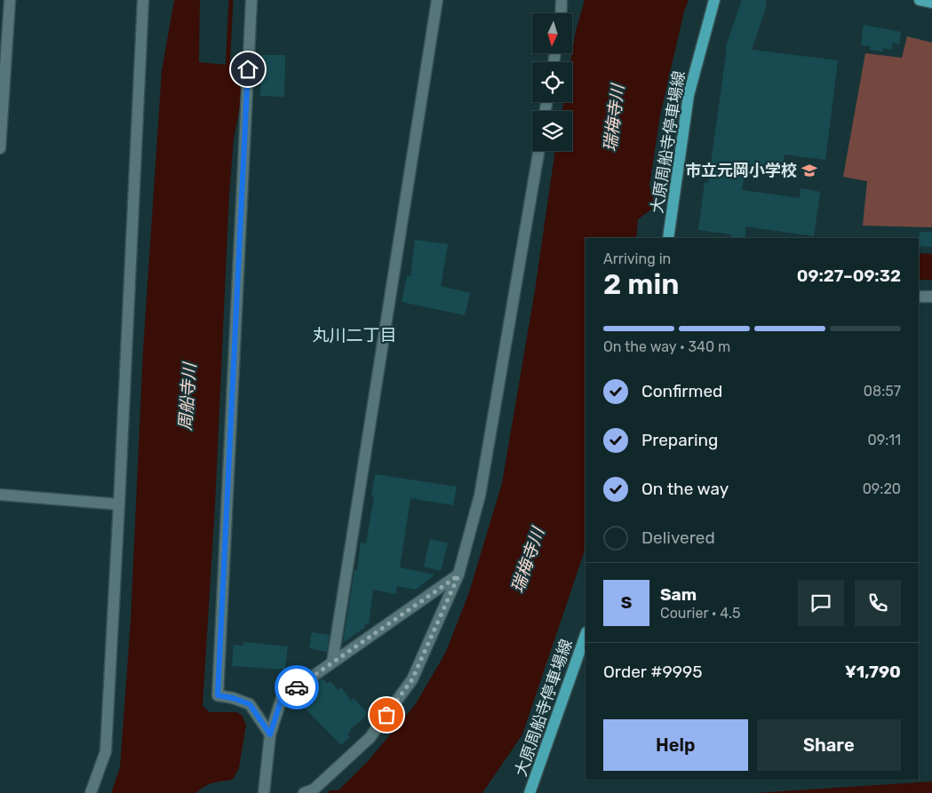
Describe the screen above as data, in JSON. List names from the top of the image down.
{
  "streets": {
    "main road": ["大原周船寺停車場線"]
  },
  "districts": ["丸川二丁目"],
  "water": ["瑞梅寺川", "周船寺川"],
  "places": {
    "school or university": ["市立元岡小学校"]
  },
  "north": "bottom",
  "page": {
    "heading": ["2 min", "Arriving in", "09:27–09:32"],
    "panel": [
      "Sam",
      "Courier · 4.5",
      "Order #9995",
      "¥1,790"
    ],
    "bar": "On the way · 340 m",
    "list": [
      ["Confirmed", "08:57"],
      ["Preparing", "09:11"],
      ["On the way", "09:20"],
      "Delivered"
    ],
    "round": "S",
    "buttons": ["Help", "Share"]
  }
}
